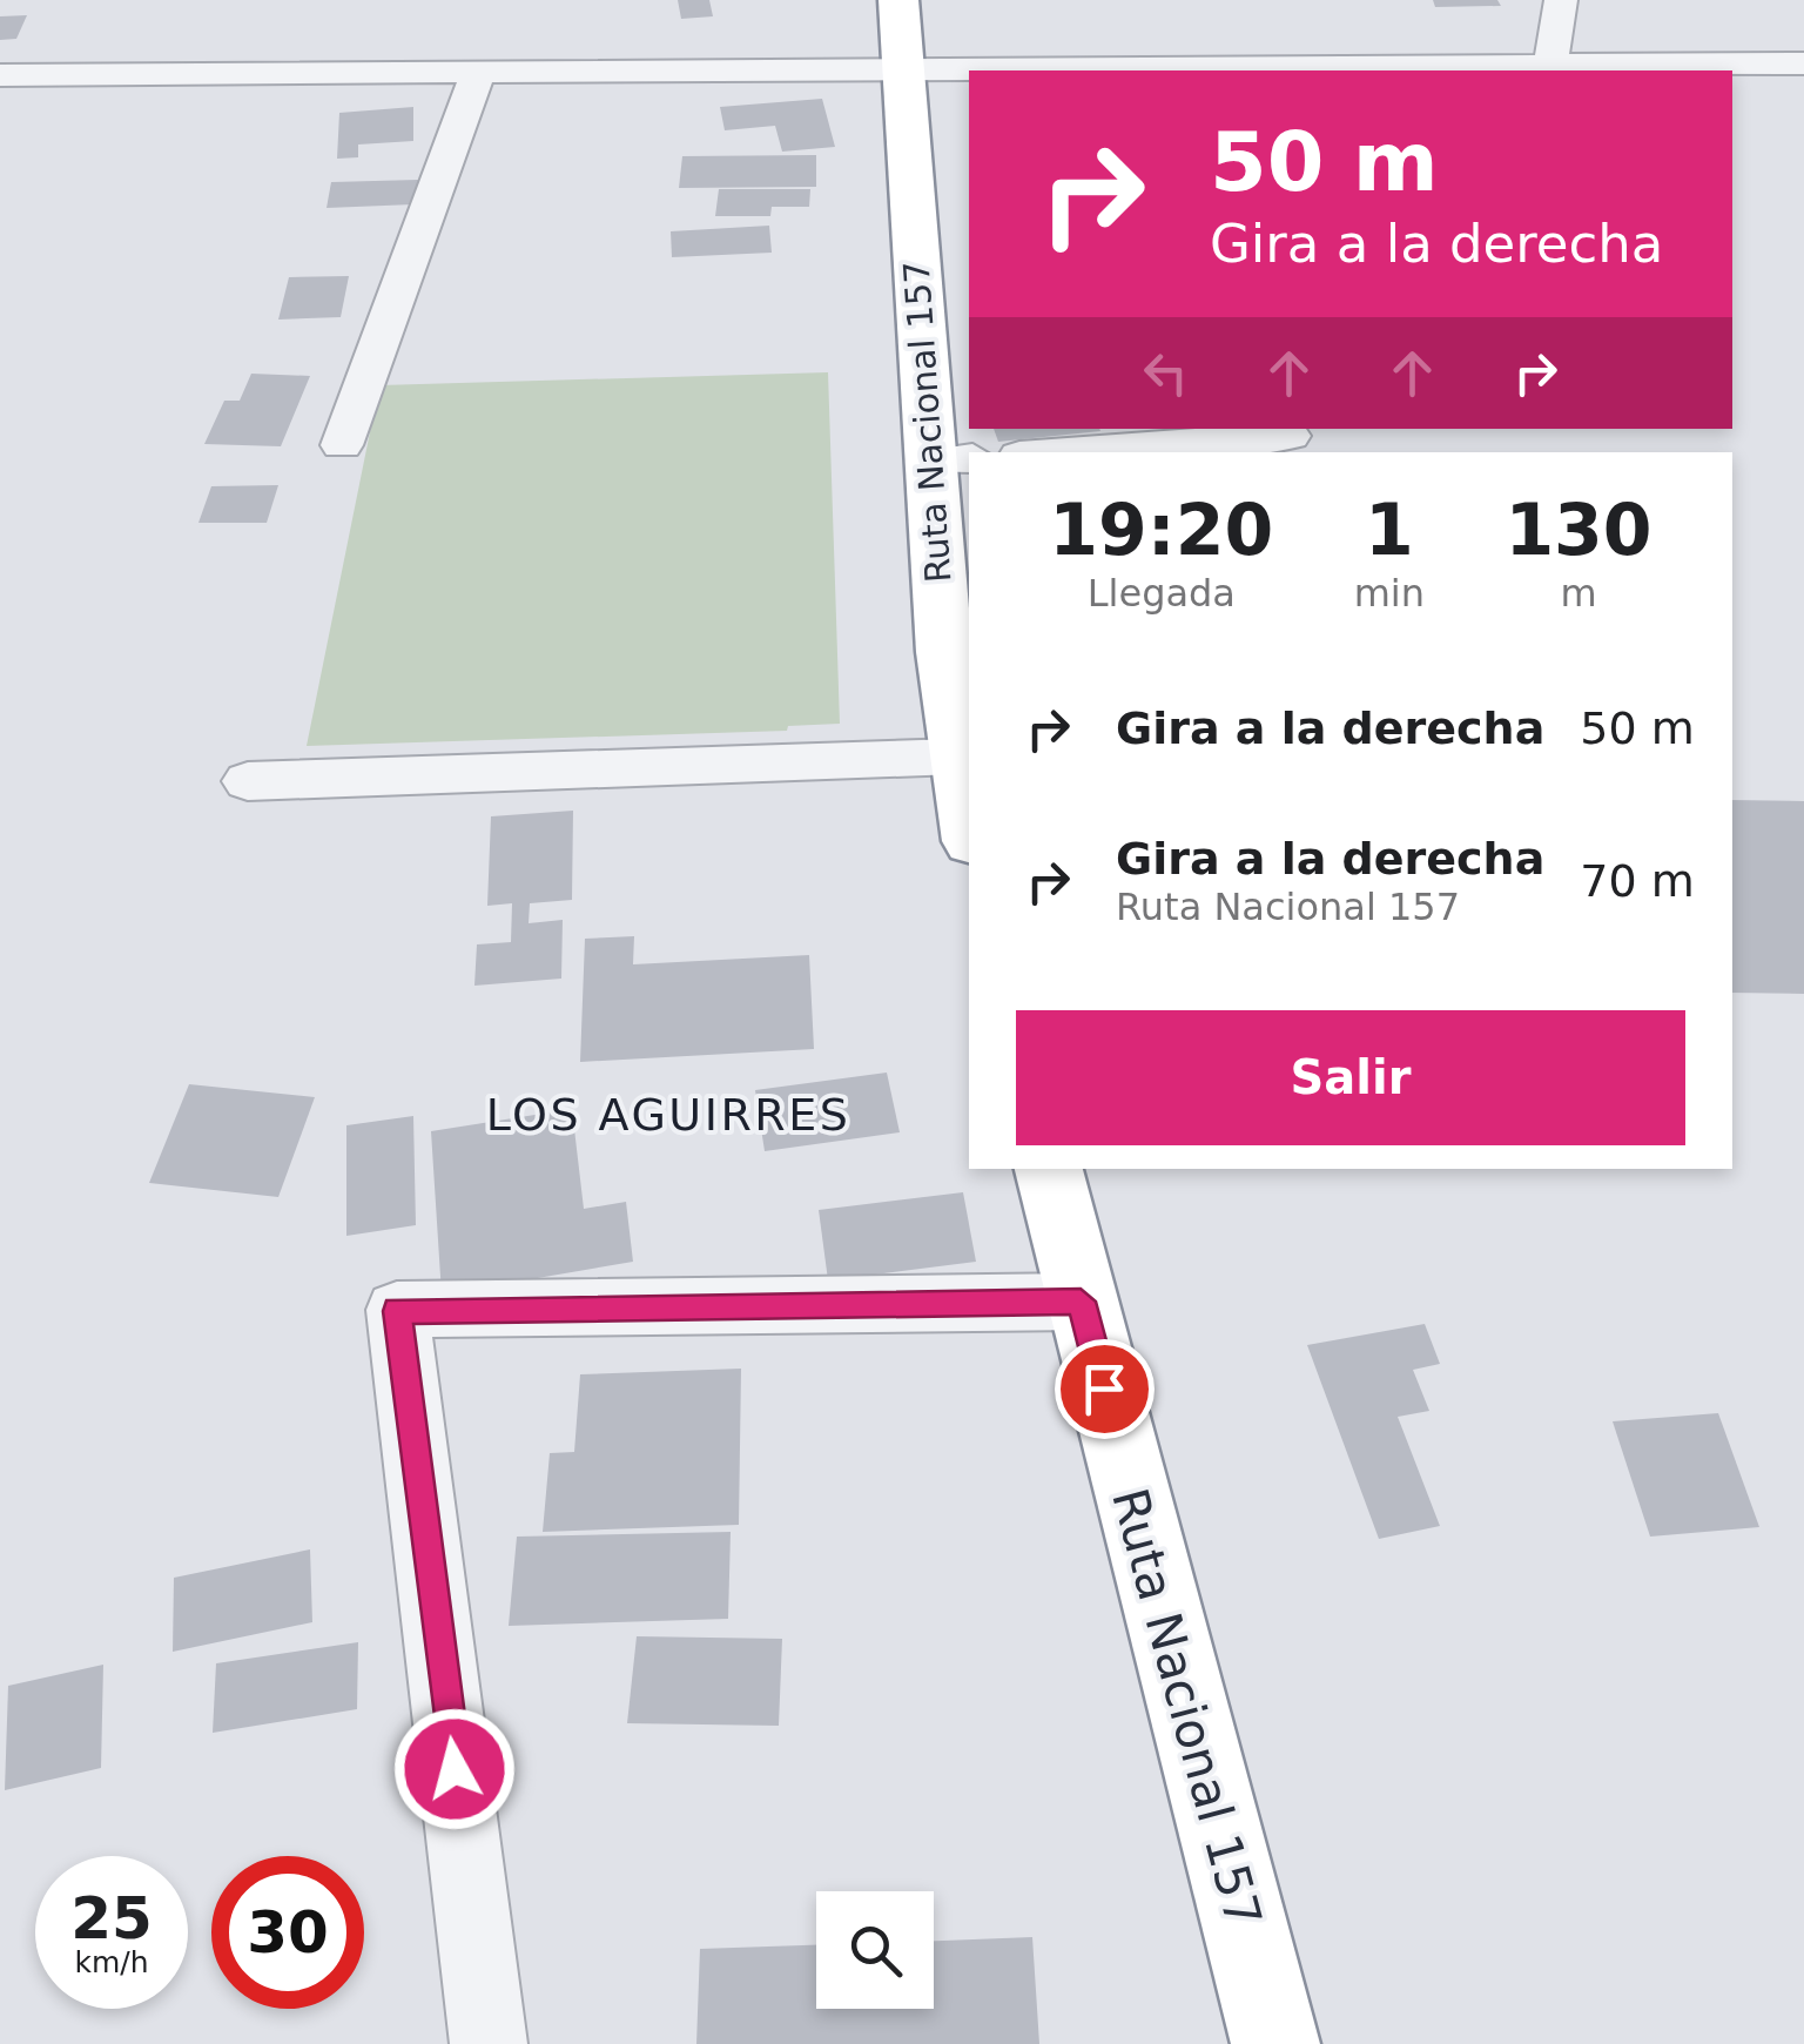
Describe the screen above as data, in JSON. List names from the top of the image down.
{
  "streets": {
    "highway": ["Ruta Nacional 157"]
  },
  "districts": ["LOS AGUIRRES"],
  "page": {
    "turn": ["50 m", "Gira a la derecha"],
    "eta": [
      "19:20",
      "Llegada",
      "1",
      "min",
      "130",
      "m"
    ],
    "list": [
      {
        "name": "Gira a la derecha",
        "value": "50 m"
      },
      {
        "name": "Gira a la derecha",
        "note": "Ruta Nacional 157",
        "value": "70 m"
      }
    ],
    "buttons": "Salir",
    "speed": "25 km/h",
    "limit": "30"
  }
}
